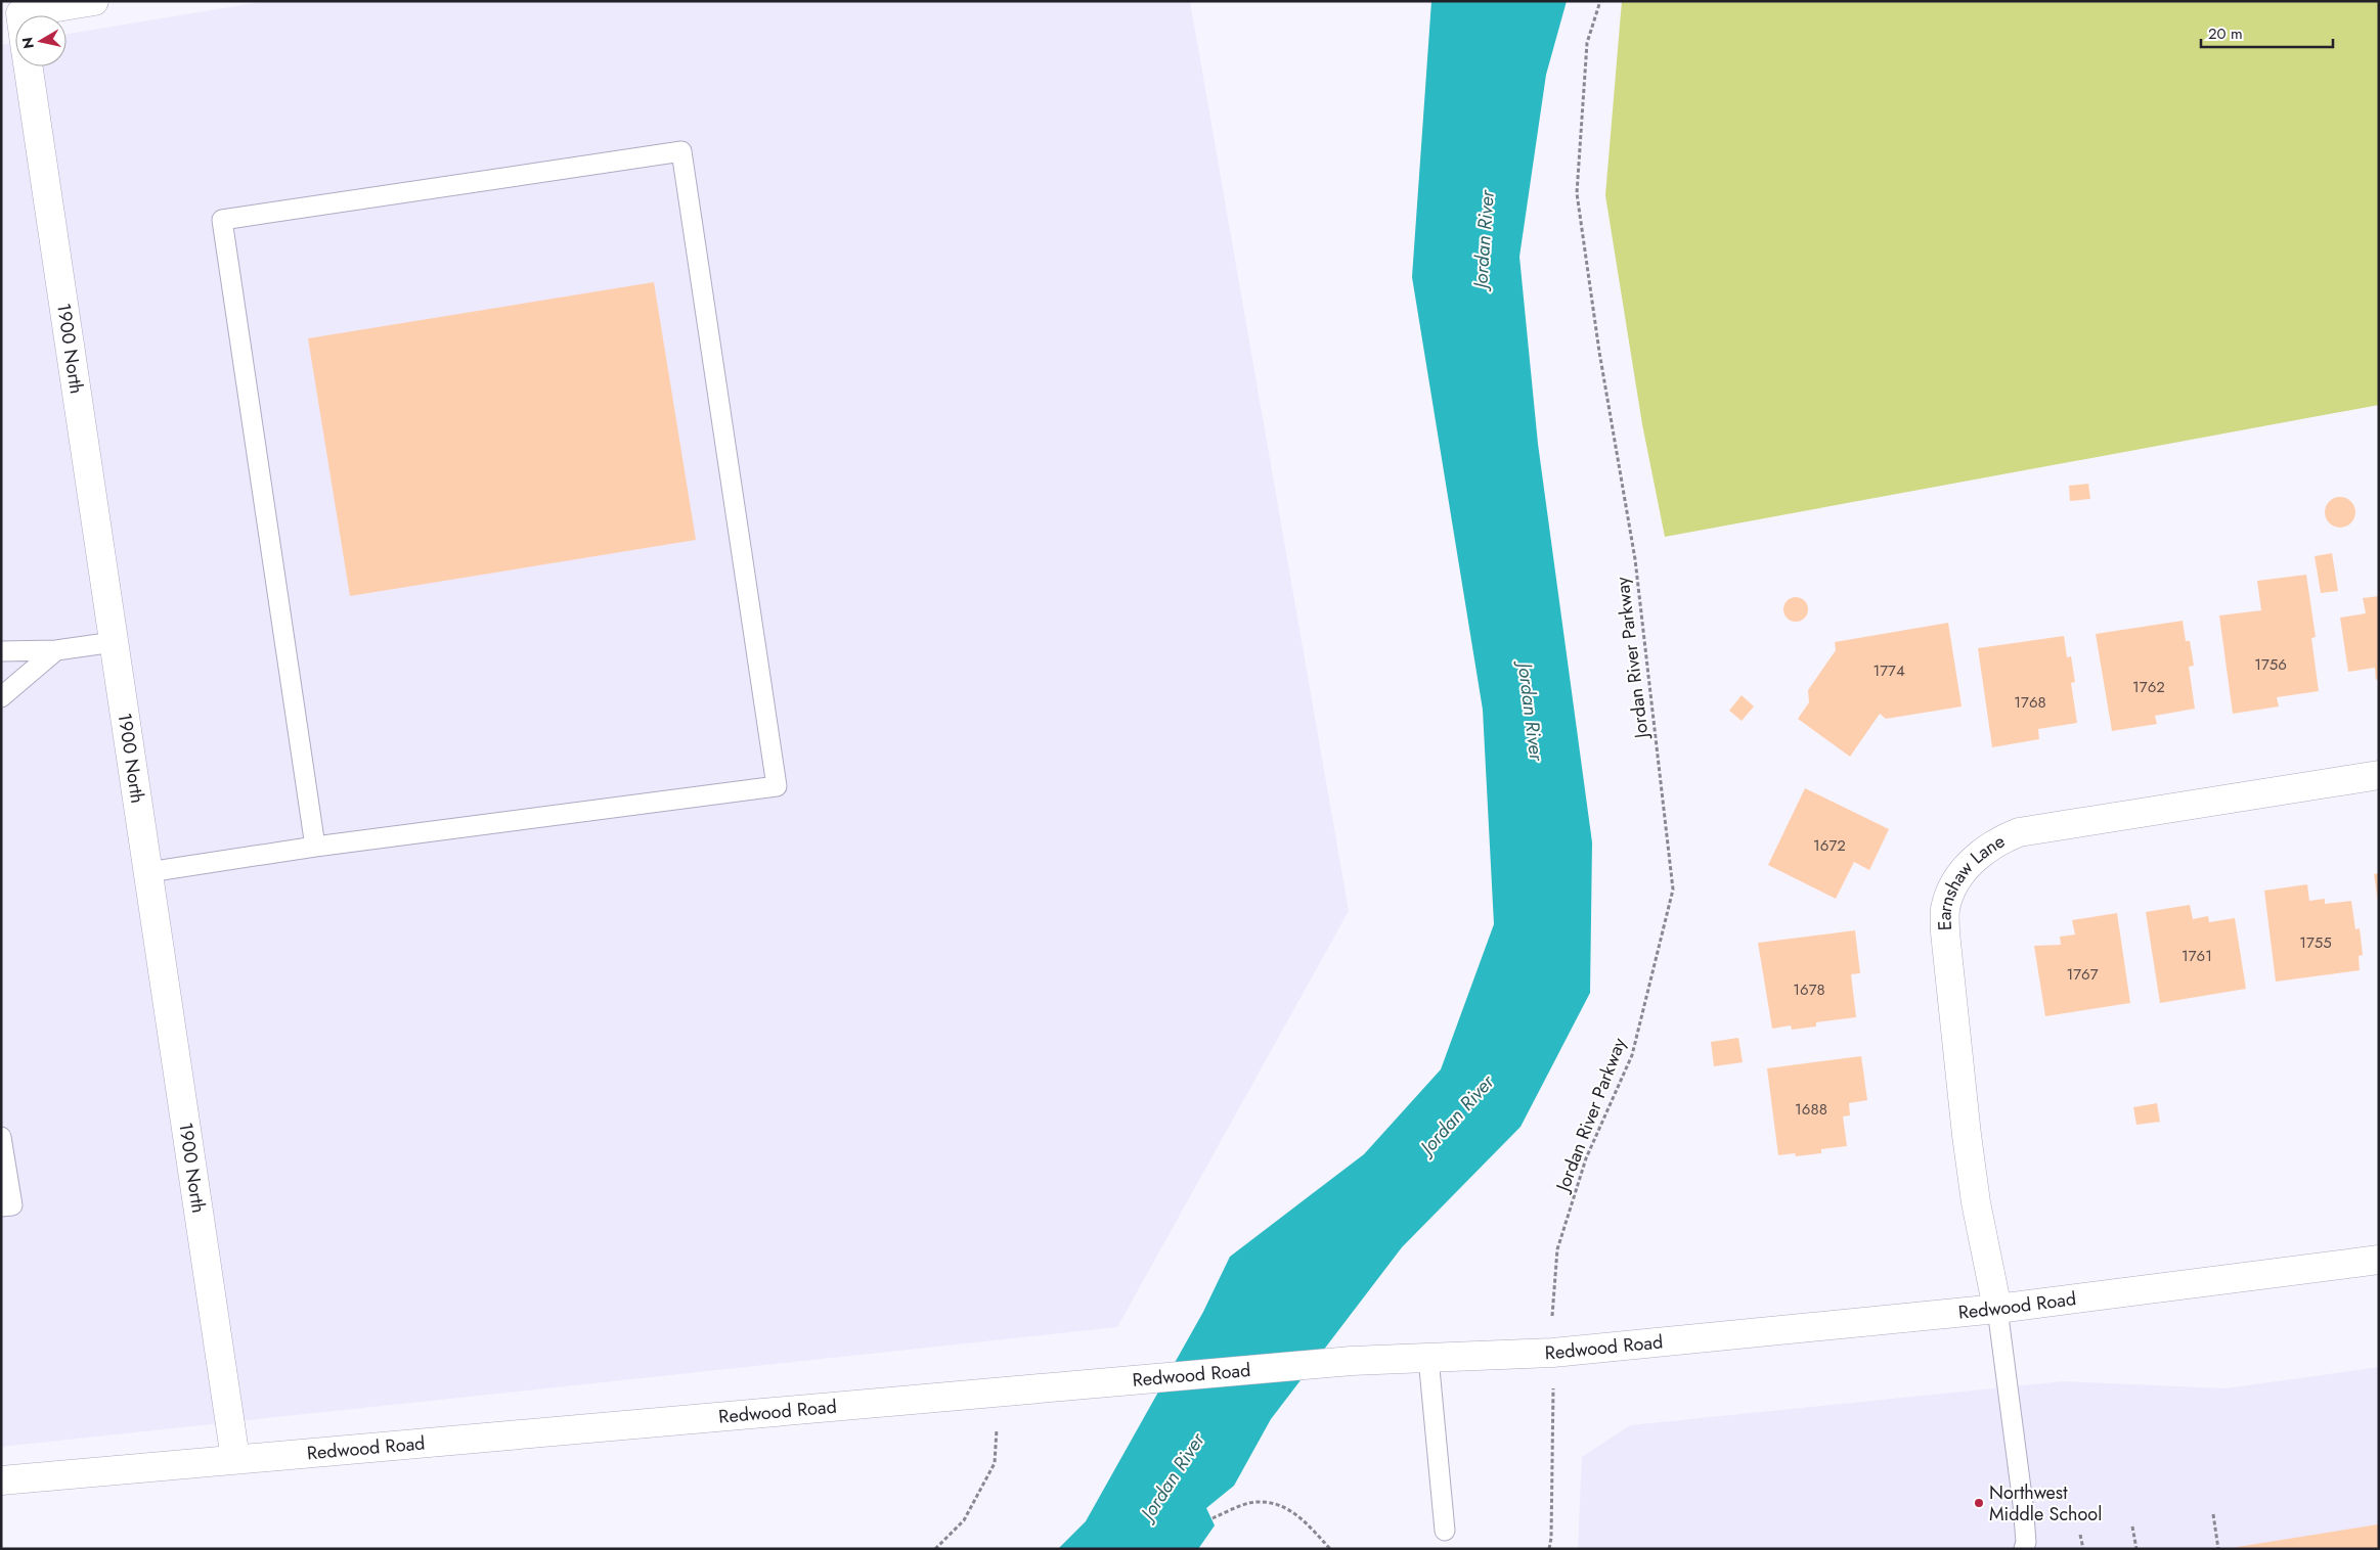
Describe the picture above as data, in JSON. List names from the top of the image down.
{
  "streets": {
    "street": ["1900 North", "Earnshaw Lane", "Redwood Road"],
    "path": ["Jordan River Parkway"]
  },
  "crossings": [
    ["1900 North", "Redwood Road"],
    ["Earnshaw Lane", "Redwood Road"]
  ],
  "water": ["Jordan River"],
  "places": ["Northwest Middle School"],
  "house_numbers": [
    "1756",
    "1774",
    "1762",
    "1768",
    "1672",
    "1755",
    "1761",
    "1767",
    "1678",
    "1688"
  ],
  "scale_bar": "20 m",
  "north": "left"
}
